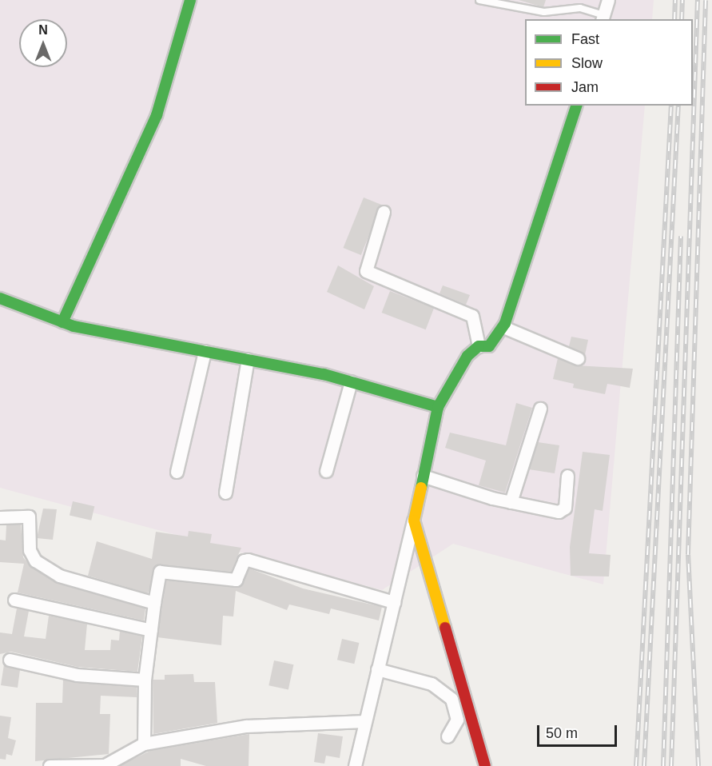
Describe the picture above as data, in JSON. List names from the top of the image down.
{
  "legend": ["Fast", "Slow", "Jam"],
  "scale_bar": "50 m",
  "north": "top"
}
